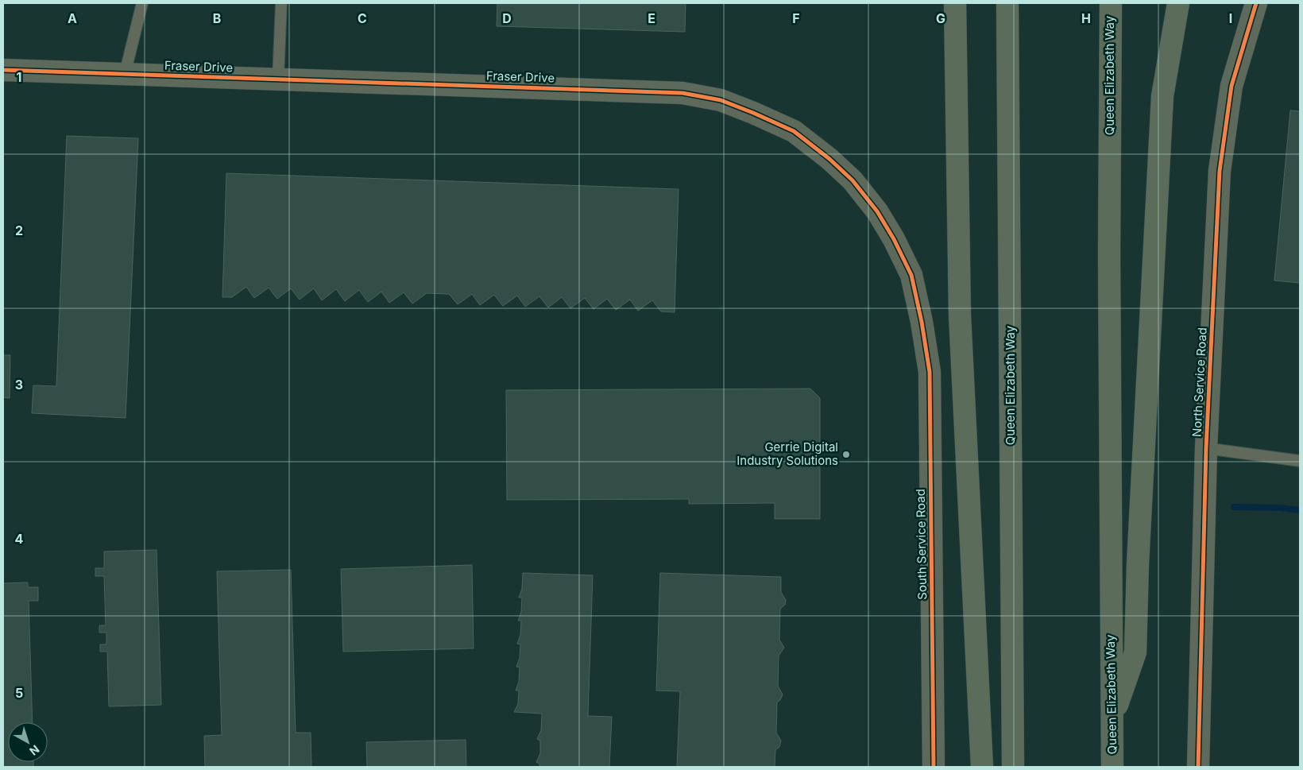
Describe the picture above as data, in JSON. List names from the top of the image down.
{
  "streets": {
    "highway": ["Queen Elizabeth Way"],
    "street": ["Fraser Drive", "North Service Road", "South Service Road"]
  },
  "crossings": [
    ["Fraser Drive", "South Service Road"]
  ],
  "places": ["Gerrie Digital Industry Solutions"],
  "north": "bottom right",
  "grid": {
    "columns": [
      "A",
      "B",
      "C",
      "D",
      "E",
      "F",
      "G",
      "H",
      "I"
    ],
    "rows": [
      "1",
      "2",
      "3",
      "4",
      "5"
    ]
  }
}
